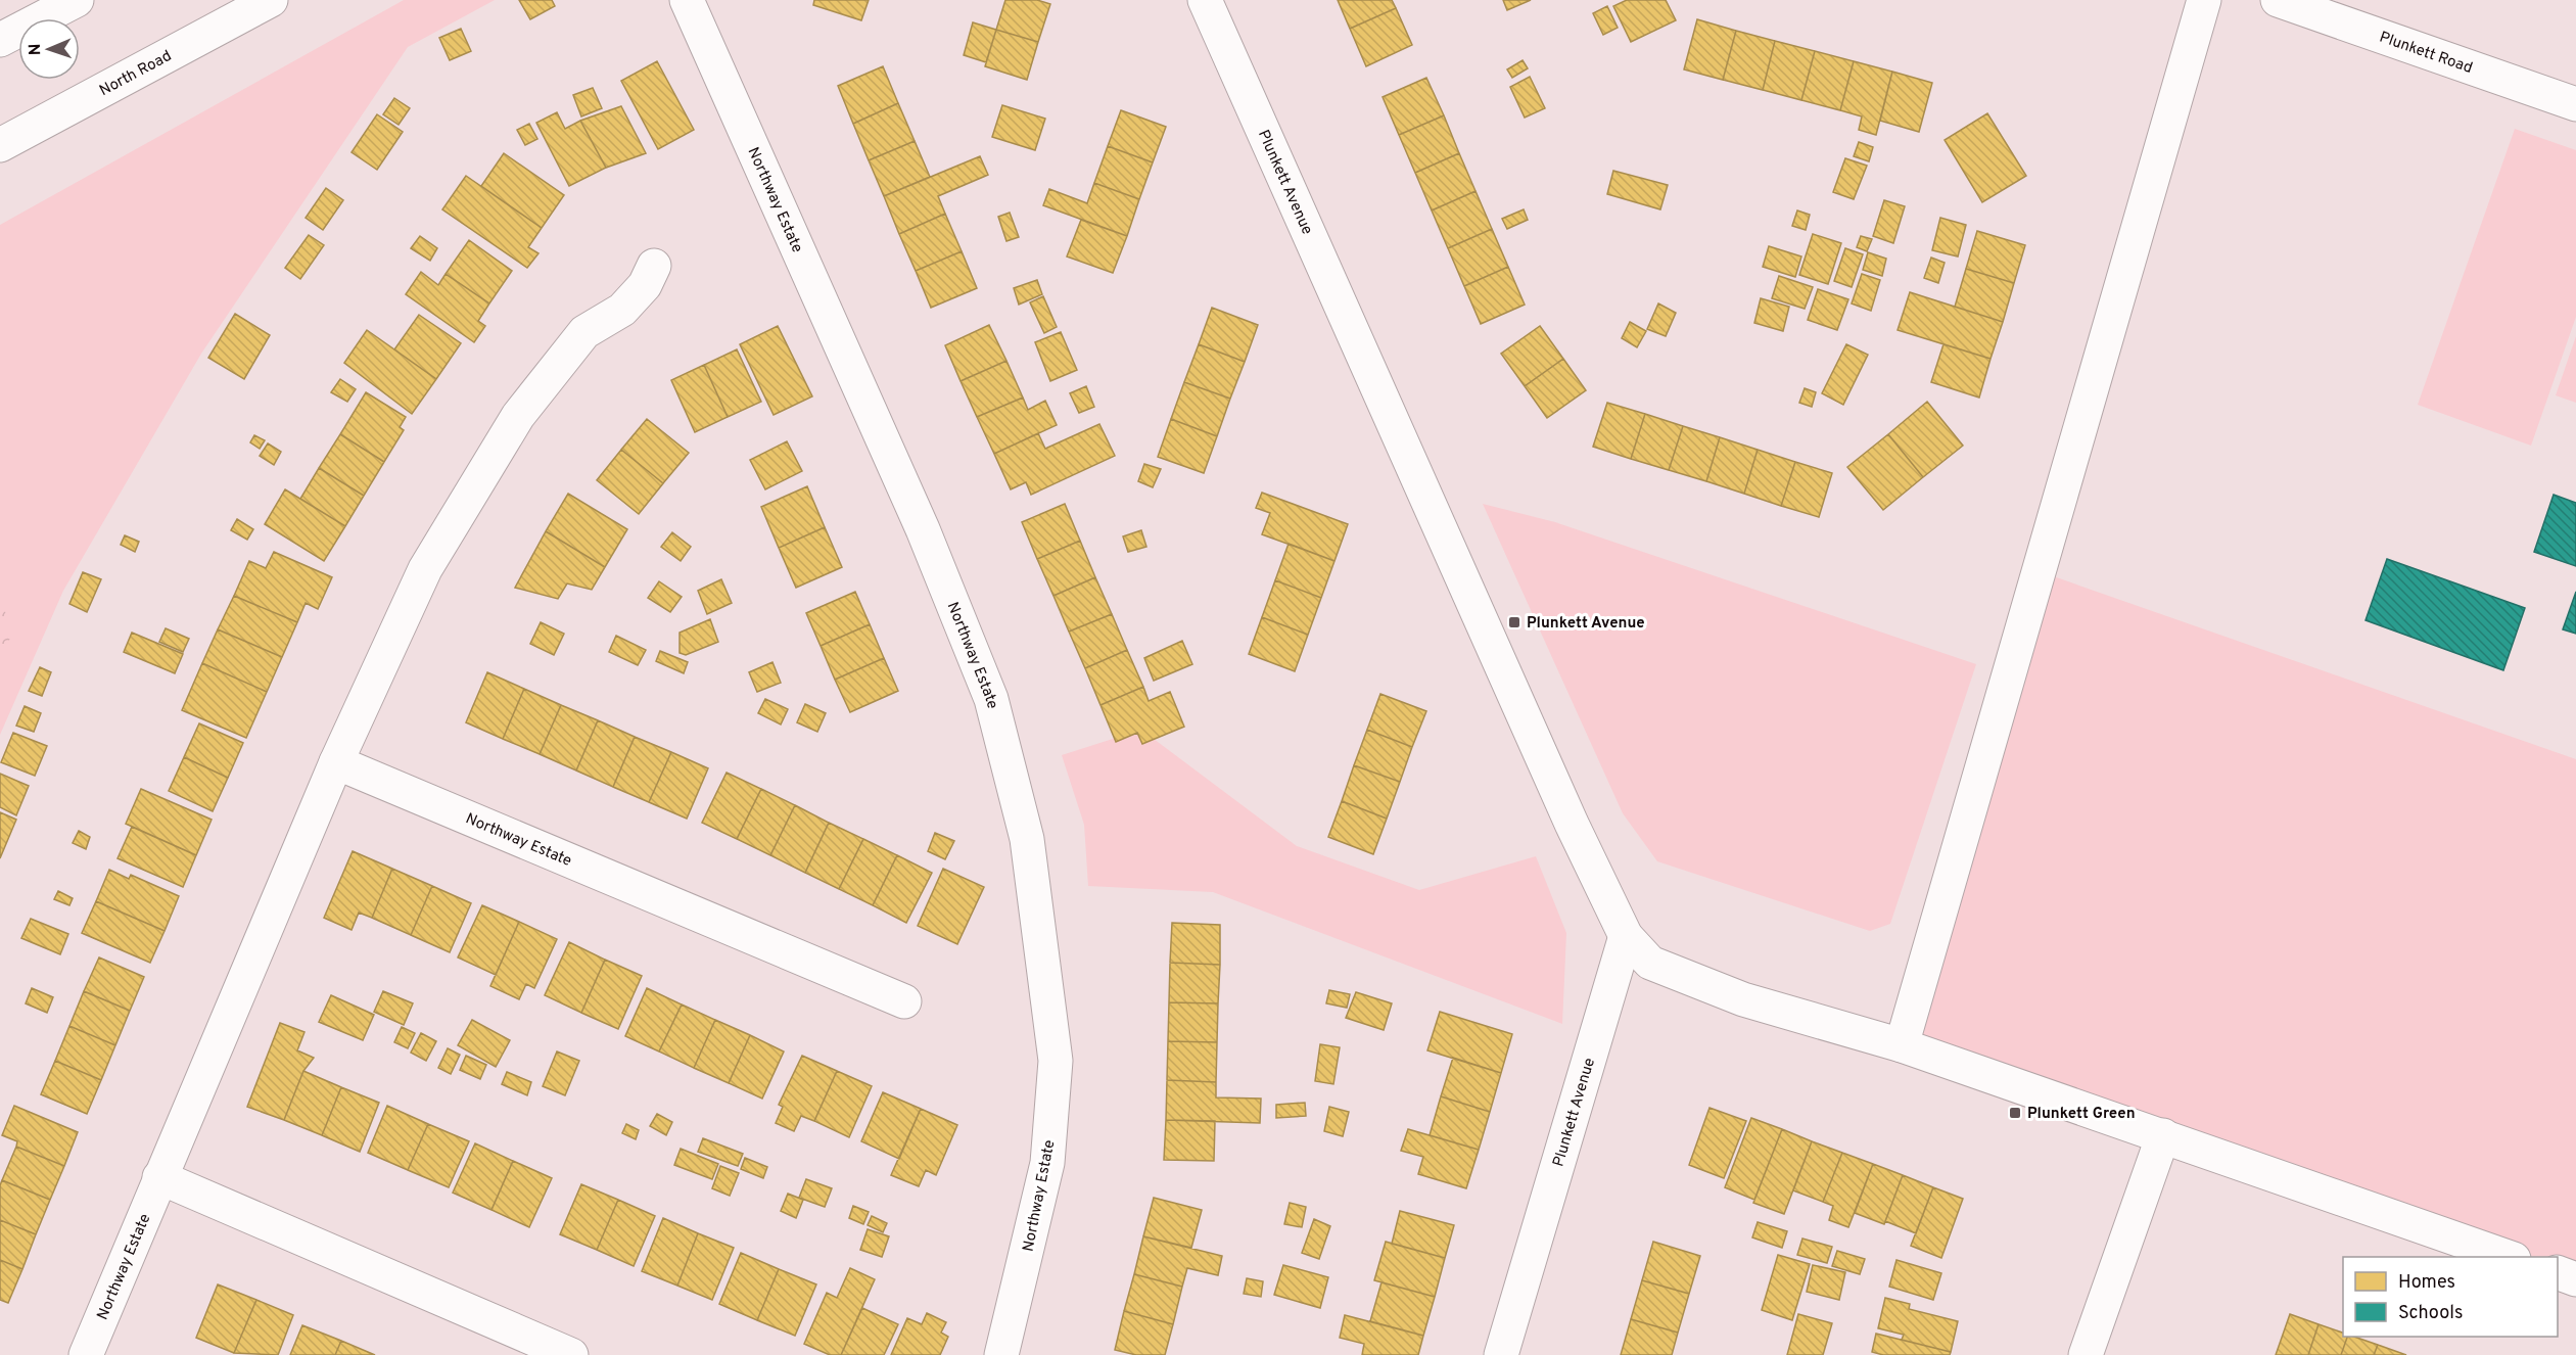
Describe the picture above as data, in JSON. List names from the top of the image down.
{
  "streets": {
    "street": [
      "Plunkett Road",
      "North Road",
      "Plunkett Avenue",
      "Northway Estate"
    ]
  },
  "places": {
    "transit": ["Plunkett Avenue", "Plunkett Green"]
  },
  "legend": ["Homes", "Schools"],
  "north": "left"
}
